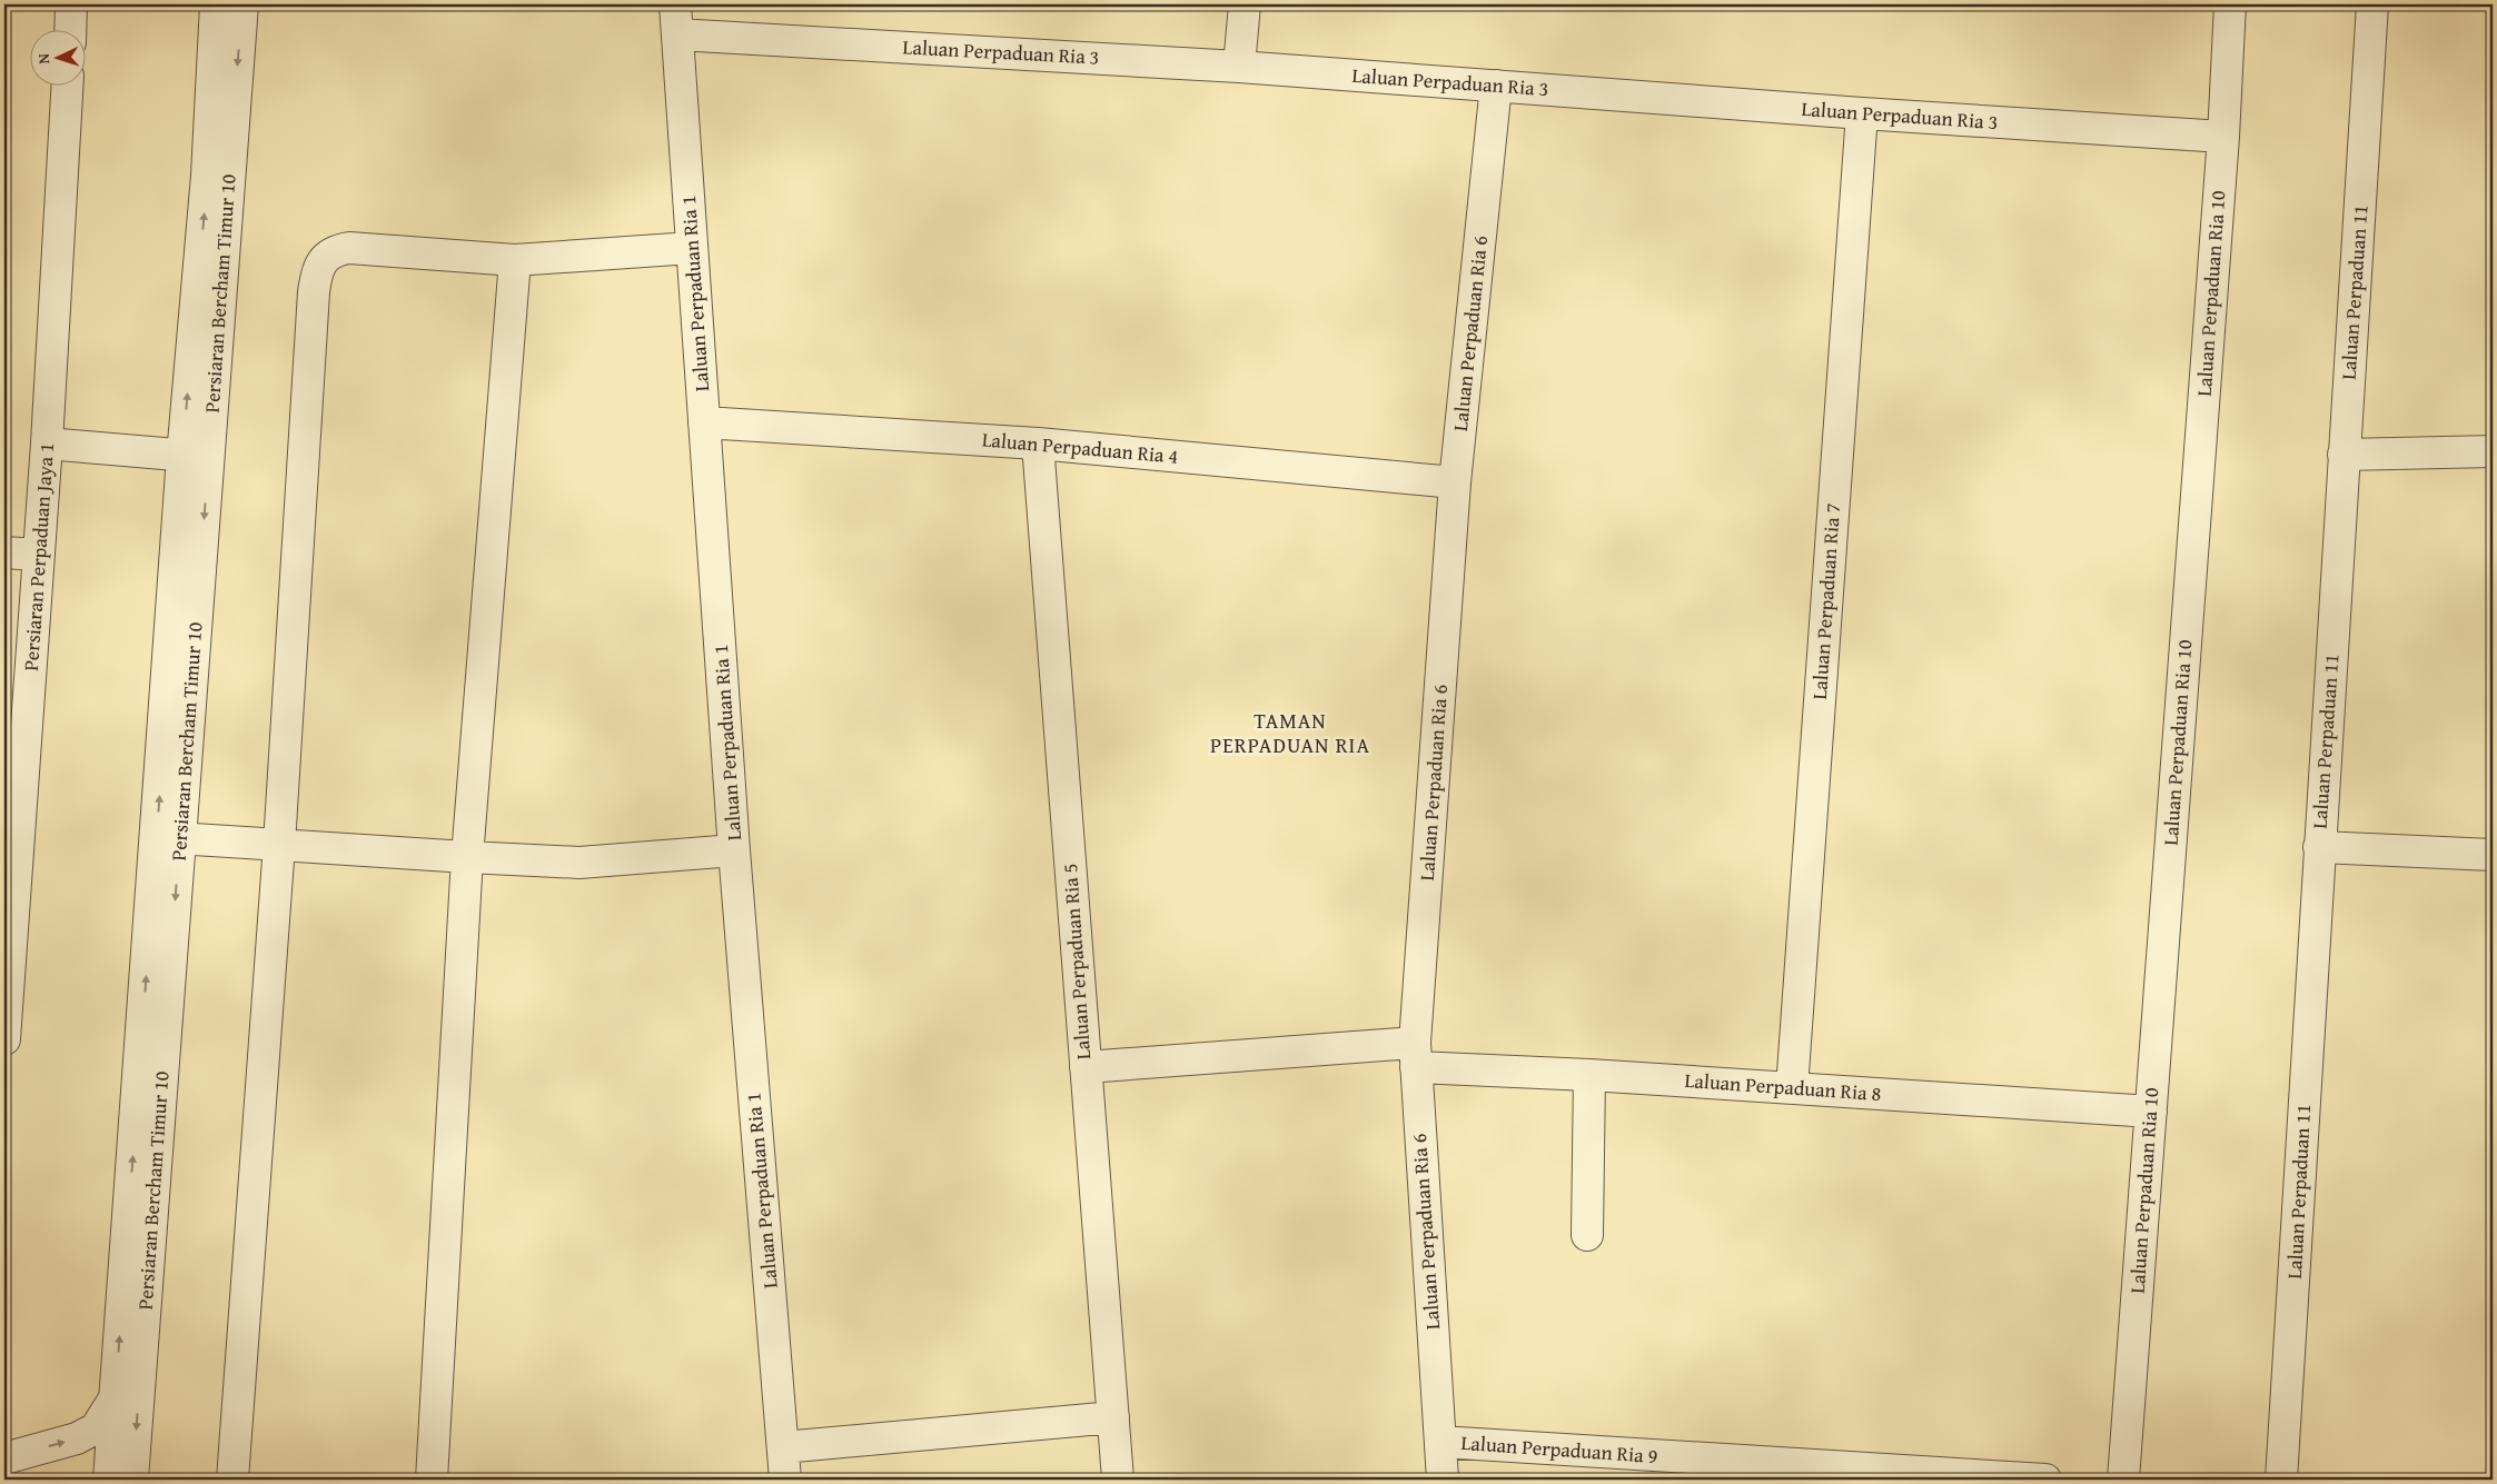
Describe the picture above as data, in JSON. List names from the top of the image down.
{
  "streets": {
    "street": [
      "Laluan Perpaduan Ria 3",
      "Laluan Perpaduan 11",
      "Persiaran Bercham Timur 10",
      "Laluan Perpaduan Ria 1",
      "Laluan Perpaduan Ria 10",
      "Laluan Perpaduan Ria 6",
      "Laluan Perpaduan Ria 4",
      "Persiaran Perpaduan Jaya 1",
      "Laluan Perpaduan Ria 7",
      "Laluan Perpaduan Ria 5",
      "Laluan Perpaduan Ria 8",
      "Laluan Perpaduan Ria 9"
    ]
  },
  "crossings": [
    ["Laluan Perpaduan Ria 3", "Laluan Perpaduan Ria 1"],
    ["Laluan Perpaduan Ria 3", "Laluan Perpaduan Ria 10"],
    ["Laluan Perpaduan Ria 3", "Laluan Perpaduan Ria 6"],
    ["Laluan Perpaduan Ria 3", "Laluan Perpaduan Ria 7"],
    ["Laluan Perpaduan Ria 1", "Laluan Perpaduan Ria 4"],
    ["Laluan Perpaduan Ria 10", "Laluan Perpaduan Ria 8"],
    ["Laluan Perpaduan Ria 6", "Laluan Perpaduan Ria 4"],
    ["Laluan Perpaduan Ria 6", "Laluan Perpaduan Ria 8"],
    ["Laluan Perpaduan Ria 6", "Laluan Perpaduan Ria 9"],
    ["Laluan Perpaduan Ria 4", "Laluan Perpaduan Ria 5"],
    ["Laluan Perpaduan Ria 7", "Laluan Perpaduan Ria 8"],
    ["Laluan Perpaduan Ria 5", "Laluan Perpaduan Ria 8"]
  ],
  "districts": ["TAMAN PERPADUAN RIA"],
  "north": "left"
}
